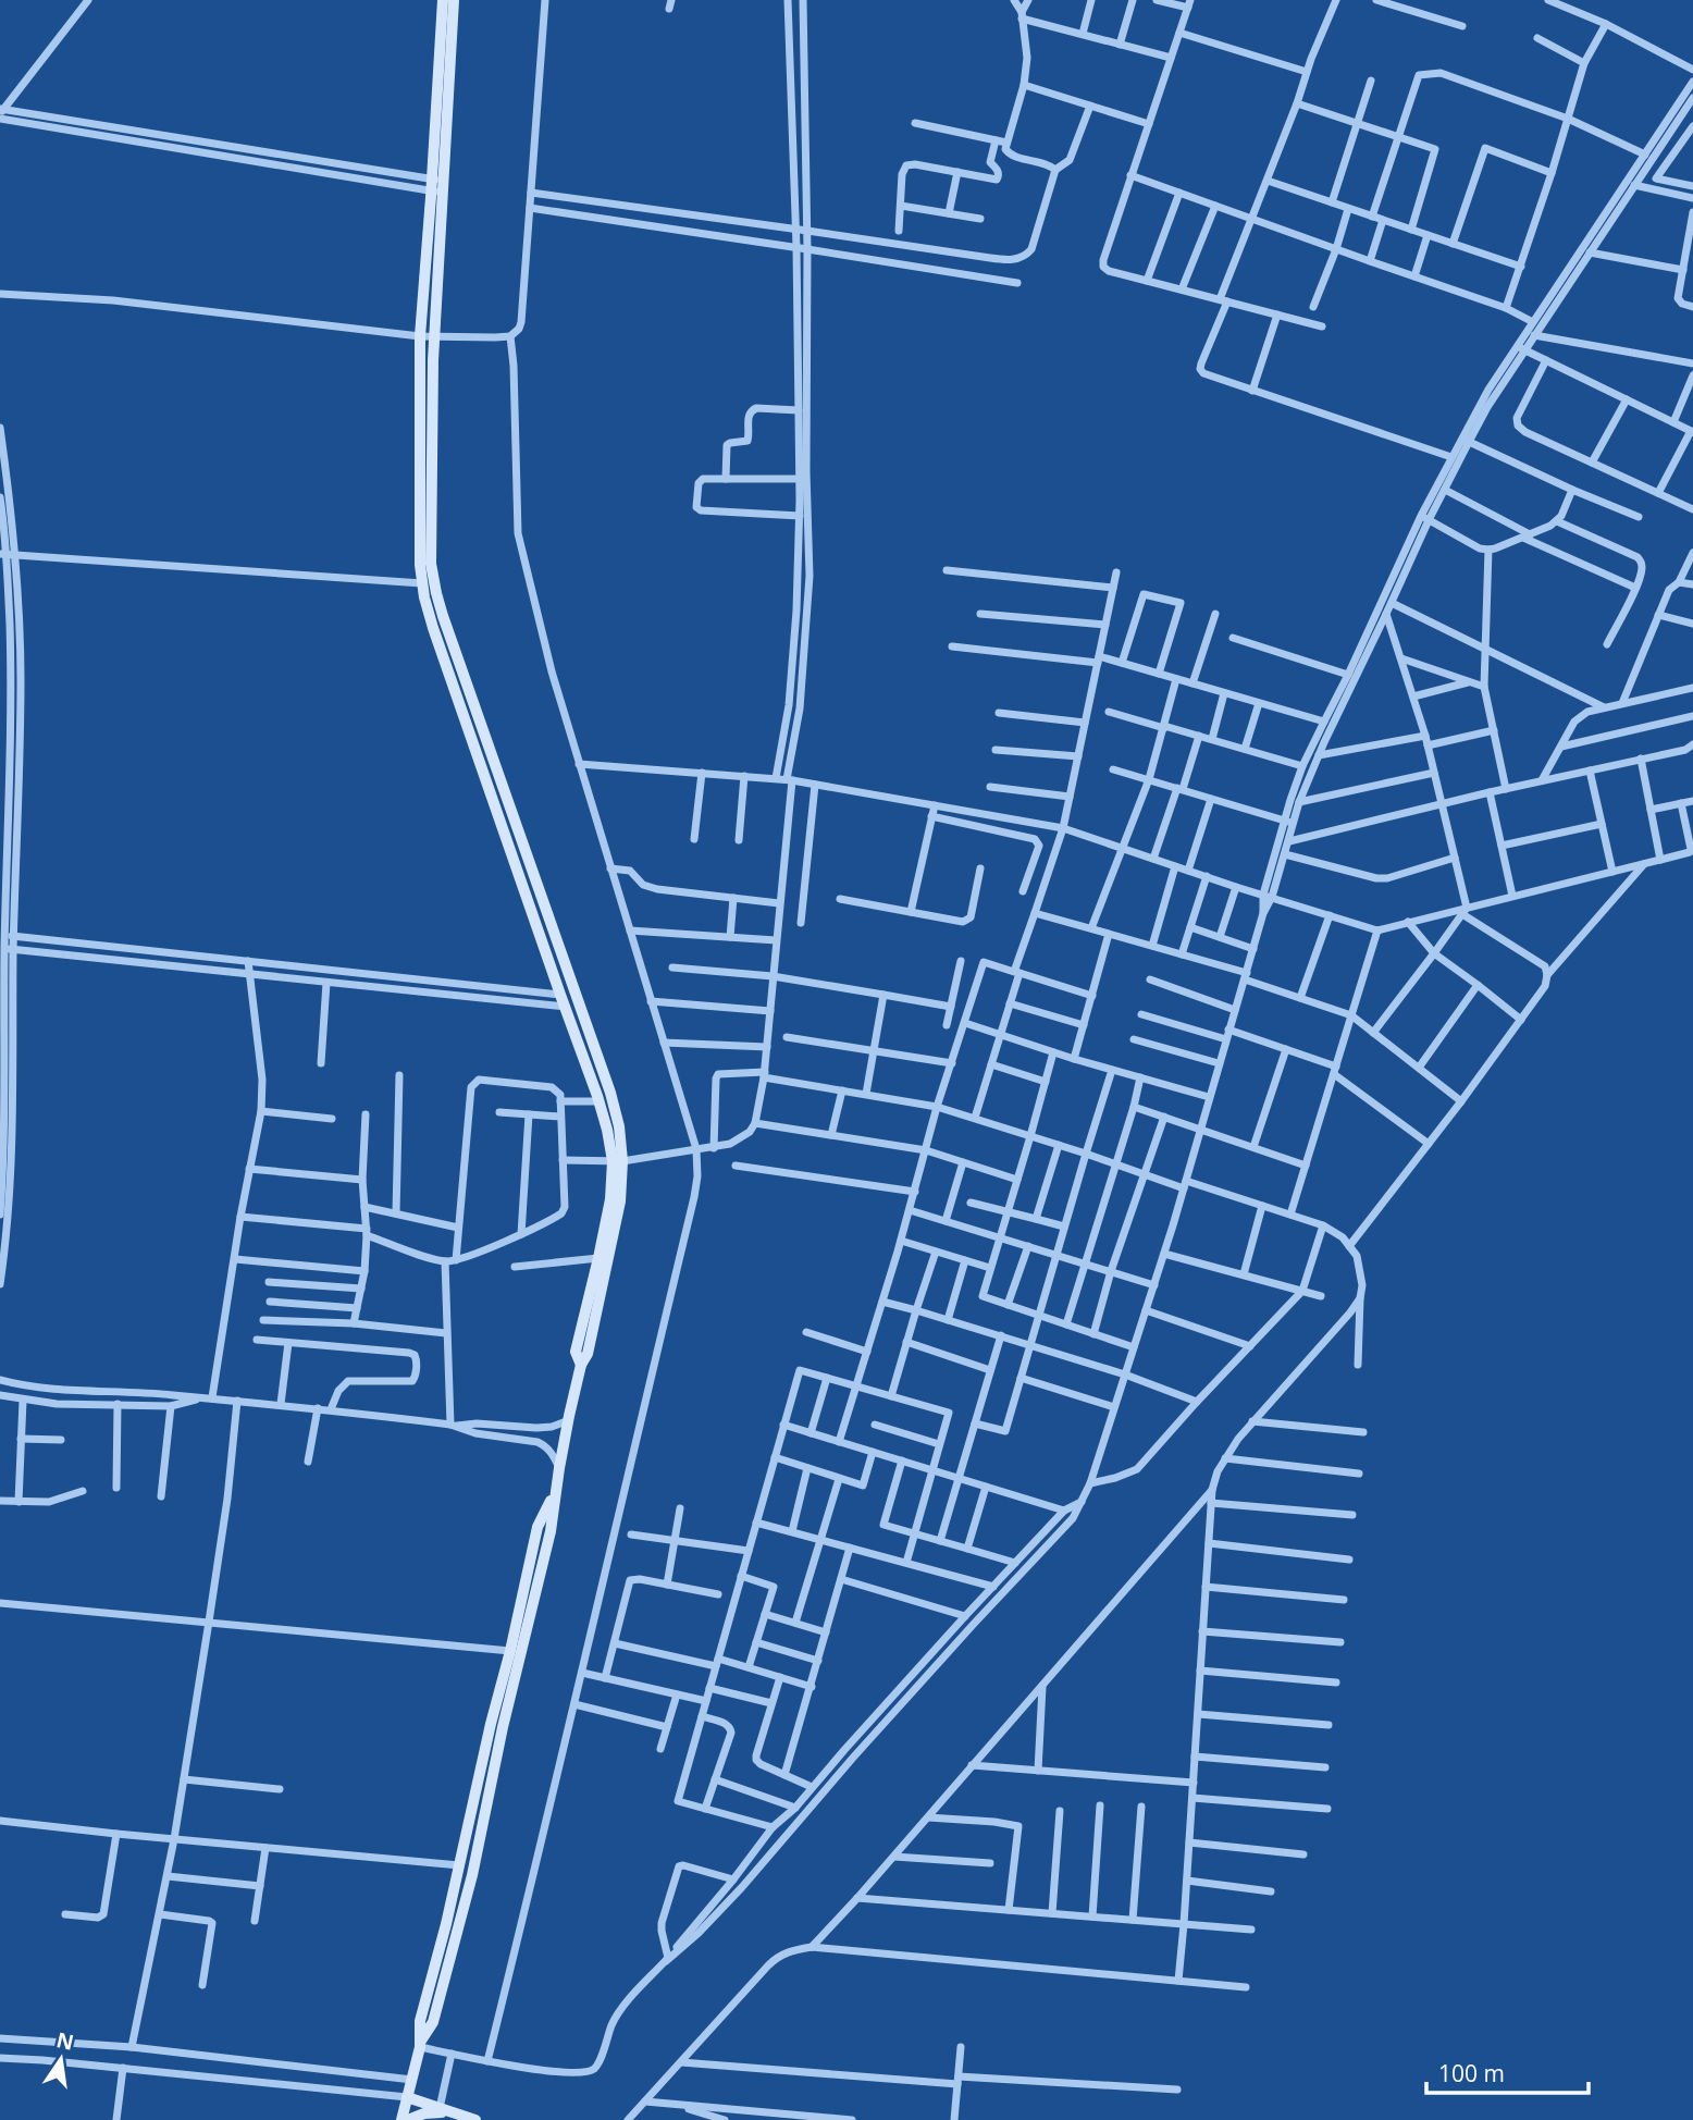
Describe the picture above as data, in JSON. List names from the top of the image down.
{
  "scale_bar": "100 m",
  "north": "top"
}
